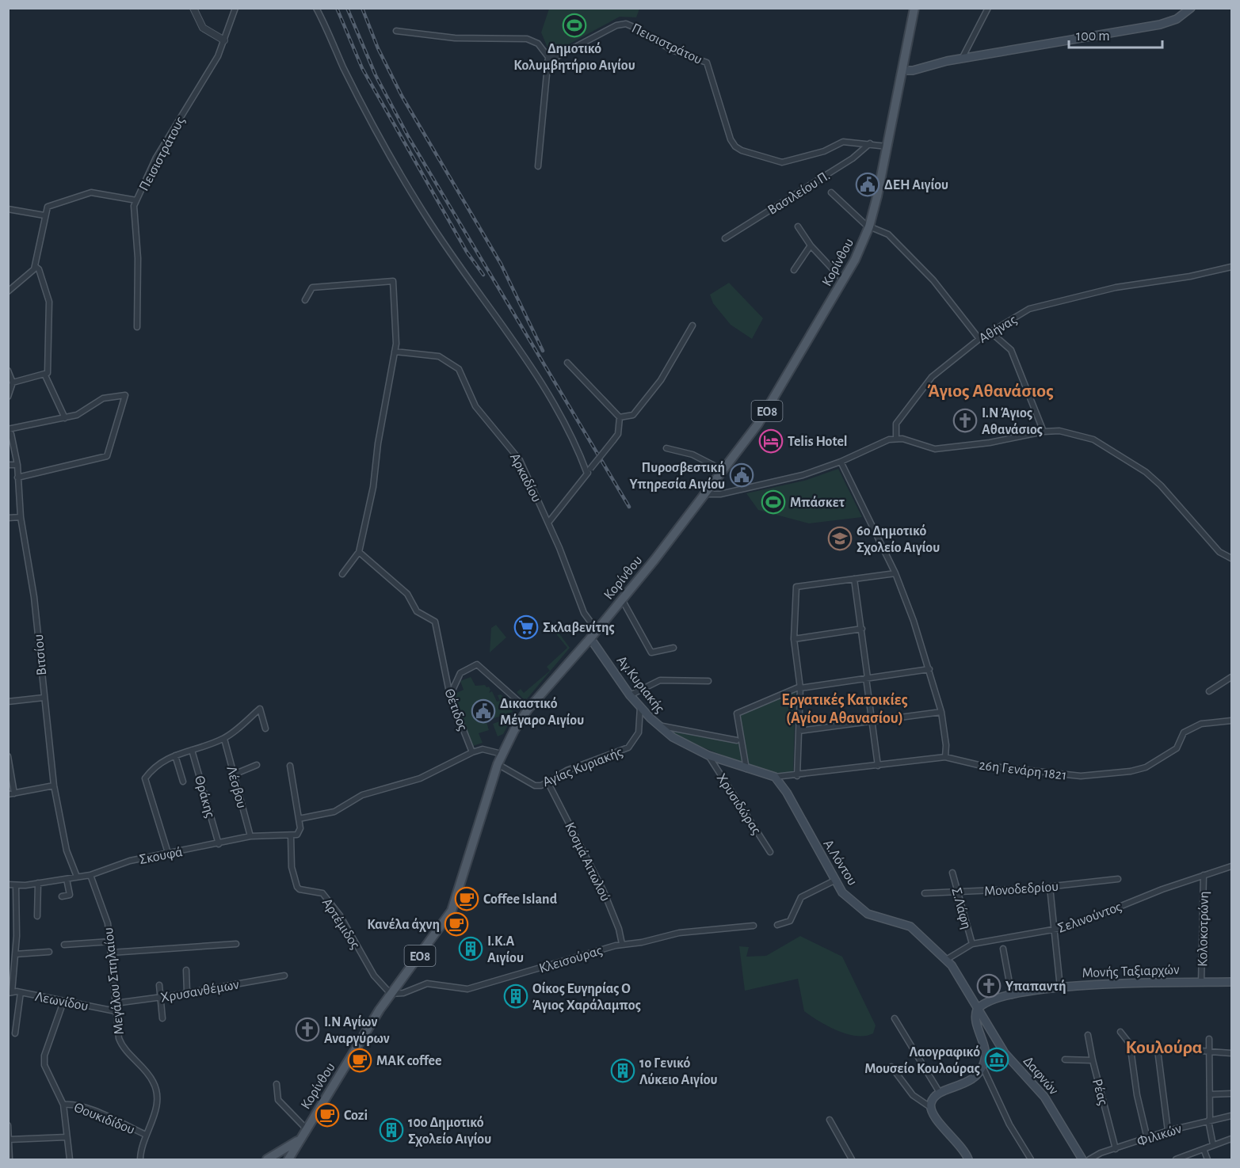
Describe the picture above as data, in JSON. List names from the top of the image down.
{
  "streets": {
    "main road": [
      "Κορίνθου",
      "ΕΟ8",
      "Αγ.Κυριακής",
      "Α.Λόντου",
      "Μονής Ταξιαρχών",
      "Δαφνών"
    ],
    "street": [
      "Πεισιστράτου",
      "Πεισιστράτους",
      "Βασιλείου Π.",
      "Αθήνας",
      "Αρκαδίου",
      "Βιτσίου",
      "Θέτιδος",
      "Αγίας Κυριακής",
      "26η Γενάρη 1821",
      "Λέσβου",
      "Θράκης",
      "Χρυσιδώρας",
      "Σκουφά",
      "Κοσμά Αιτωλού",
      "Μονοδεδρίου",
      "Σ.Λάφη",
      "Σελινούντος",
      "Αρτέμιδος",
      "Κολοκοτρώνη",
      "Κλεισούρας",
      "Μεγάλου Σπηλαίου",
      "Χρυσανθέμων",
      "Λεωνίδου",
      "Ρέας",
      "Θουκιδίδου",
      "Φιλικών"
    ]
  },
  "crossings": [
    ["Πεισιστράτου", "Βασιλείου Π."],
    ["Πεισιστράτου", "Κορίνθου"],
    ["Κορίνθου", "ΕΟ8"],
    ["Κορίνθου", "Αρκαδίου"],
    ["Κορίνθου", "Αγ.Κυριακής"],
    ["Κορίνθου", "Αγίας Κυριακής"],
    ["Κορίνθου", "Αρτέμιδος"],
    ["Κορίνθου", "Κλεισούρας"],
    ["Βιτσίου", "Σκουφά"],
    ["Αγ.Κυριακής", "Αγίας Κυριακής"],
    ["Αγ.Κυριακής", "26η Γενάρη 1821"],
    ["Αγ.Κυριακής", "Χρυσιδώρας"],
    ["Αγ.Κυριακής", "Α.Λόντου"],
    ["Αγίας Κυριακής", "Κοσμά Αιτωλού"],
    ["26η Γενάρη 1821", "Α.Λόντου"],
    ["Λέσβου", "Σκουφά"],
    ["Θράκης", "Σκουφά"],
    ["Σκουφά", "Αρτέμιδος"],
    ["Σκουφά", "Μεγάλου Σπηλαίου"],
    ["Κοσμά Αιτωλού", "Κλεισούρας"],
    ["Α.Λόντου", "Σελινούντος"],
    ["Α.Λόντου", "Μονής Ταξιαρχών"],
    ["Α.Λόντου", "Δαφνών"],
    ["Μονοδεδρίου", "Σ.Λάφη"],
    ["Σ.Λάφη", "Σελινούντος"],
    ["Σελινούντος", "Κολοκοτρώνη"],
    ["Αρτέμιδος", "Κλεισούρας"],
    ["Κολοκοτρώνη", "Μονής Ταξιαρχών"],
    ["Μονής Ταξιαρχών", "Δαφνών"],
    ["Μεγάλου Σπηλαίου", "Χρυσανθέμων"],
    ["Μεγάλου Σπηλαίου", "Λεωνίδου"],
    ["Μεγάλου Σπηλαίου", "Θουκιδίδου"],
    ["Ρέας", "Φιλικών"]
  ],
  "districts": ["Άγιος Αθανάσιος", "Εργατικές Κατοικίες (Αγίου Αθανασίου)", "Κουλούρα"],
  "places": {
    "sports": ["Δημοτικό Κολυμβητήριο Αιγίου", "Μπάσκετ"],
    "public building": ["ΔΕΗ Αιγίου", "Πυροσβεστική Υπηρεσία Αιγίου", "Δικαστικό Μέγαρο Αιγίου"],
    "church": ["Ι.Ν Άγιος Αθανάσιος", "Υπαπαντή", "Ι.Ν Αγίων Αναργύρων"],
    "hotel": ["Telis Hotel"],
    "school or university": ["6ο Δημοτικό Σχολείο Αιγίου"],
    "supermarket": ["Σκλαβενίτης"],
    "cafe": [
      "Coffee Island",
      "Κανέλα άχνη",
      "ΜΑΚ coffee",
      "Cozi"
    ],
    "building": [
      "Ι.Κ.Α Αιγίου",
      "Οίκος Ευγηρίας Ο Άγιος Χαράλαμπος",
      "1o Γενικό Λύκειο Αιγίου",
      "10o Δημοτικό Σχολείο Αιγίου"
    ],
    "museum": ["Λαογραφικό Μουσείο Κουλούρας"]
  },
  "scale_bar": "100 m"
}
